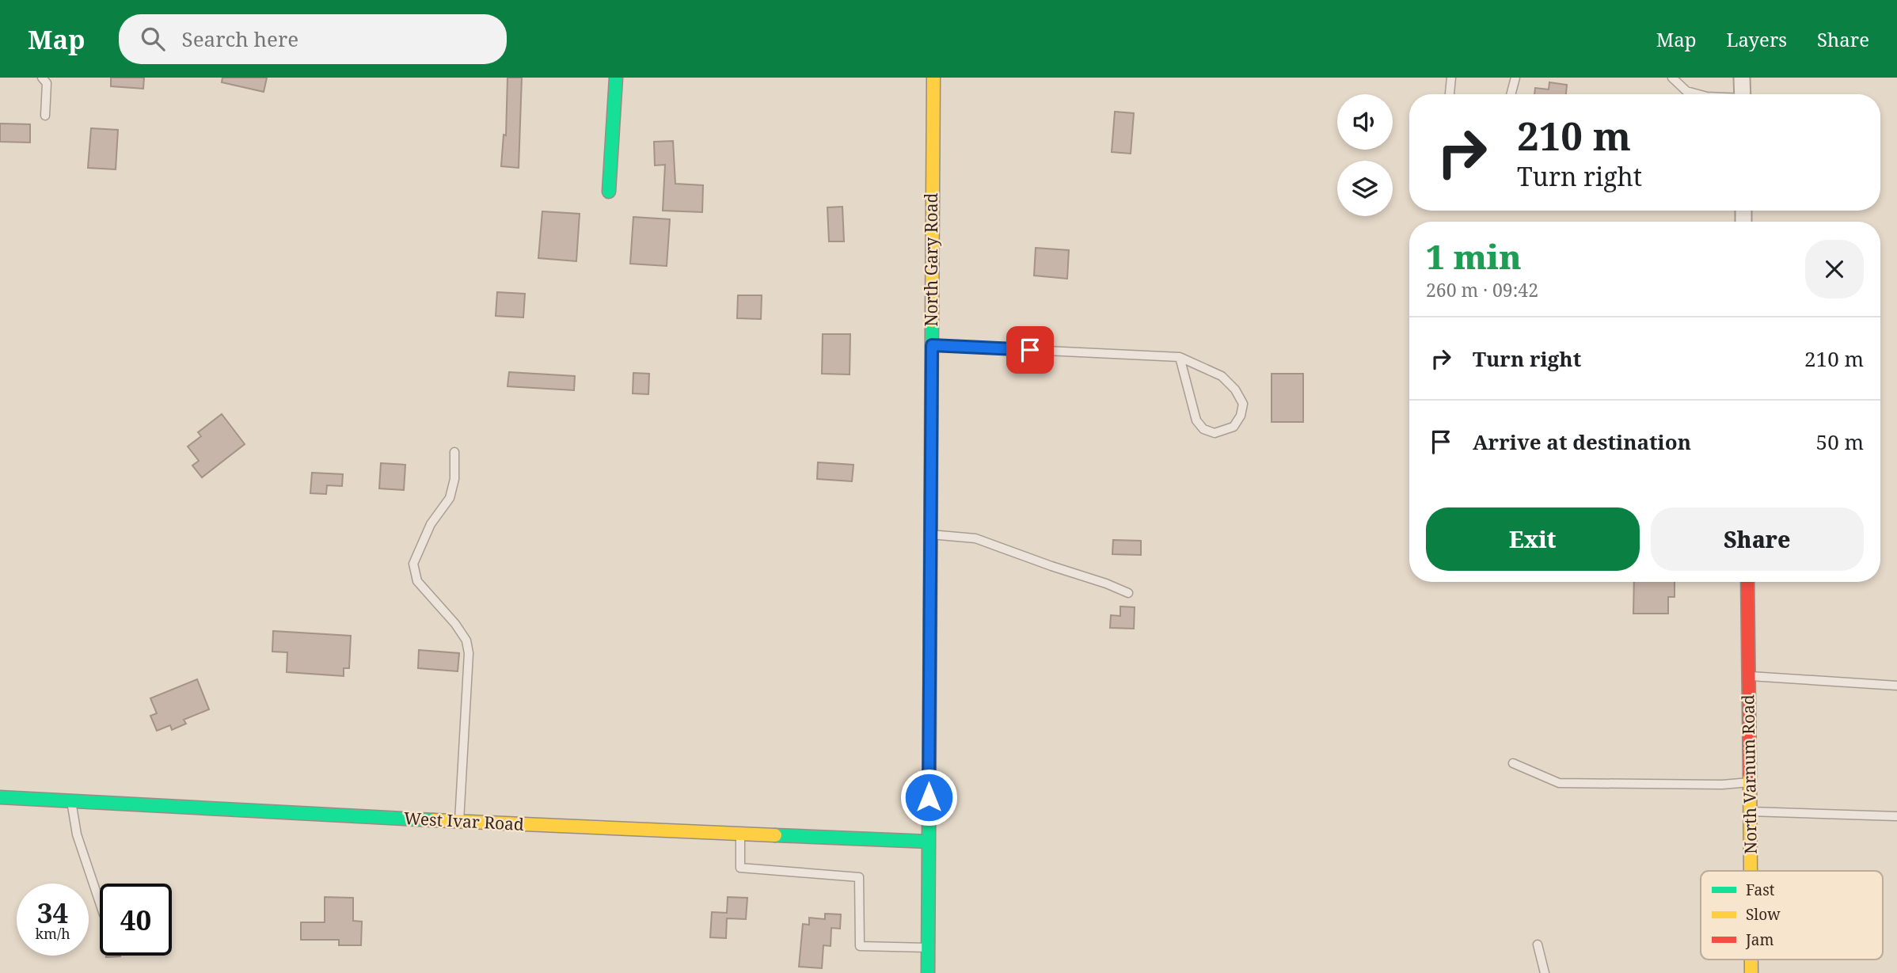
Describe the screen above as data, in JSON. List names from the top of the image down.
{
  "streets": {
    "street": ["North Gary Road", "North Varnum Road", "West Ivar Road"]
  },
  "crossings": [
    ["North Gary Road", "West Ivar Road"]
  ],
  "legend": ["Fast", "Slow", "Jam"],
  "page": {
    "header": "Map",
    "search": "Search here",
    "nav": ["Map", "Layers", "Share"],
    "turn": ["210 m", "Turn right"],
    "heading": ["1 min", "260 m · 09:42"],
    "list": [
      {
        "name": "Turn right",
        "value": "210 m"
      },
      {
        "name": "Arrive at destination",
        "value": "50 m"
      }
    ],
    "buttons": ["Exit", "Share"],
    "speed": "34 km/h",
    "limit": "40"
  }
}
